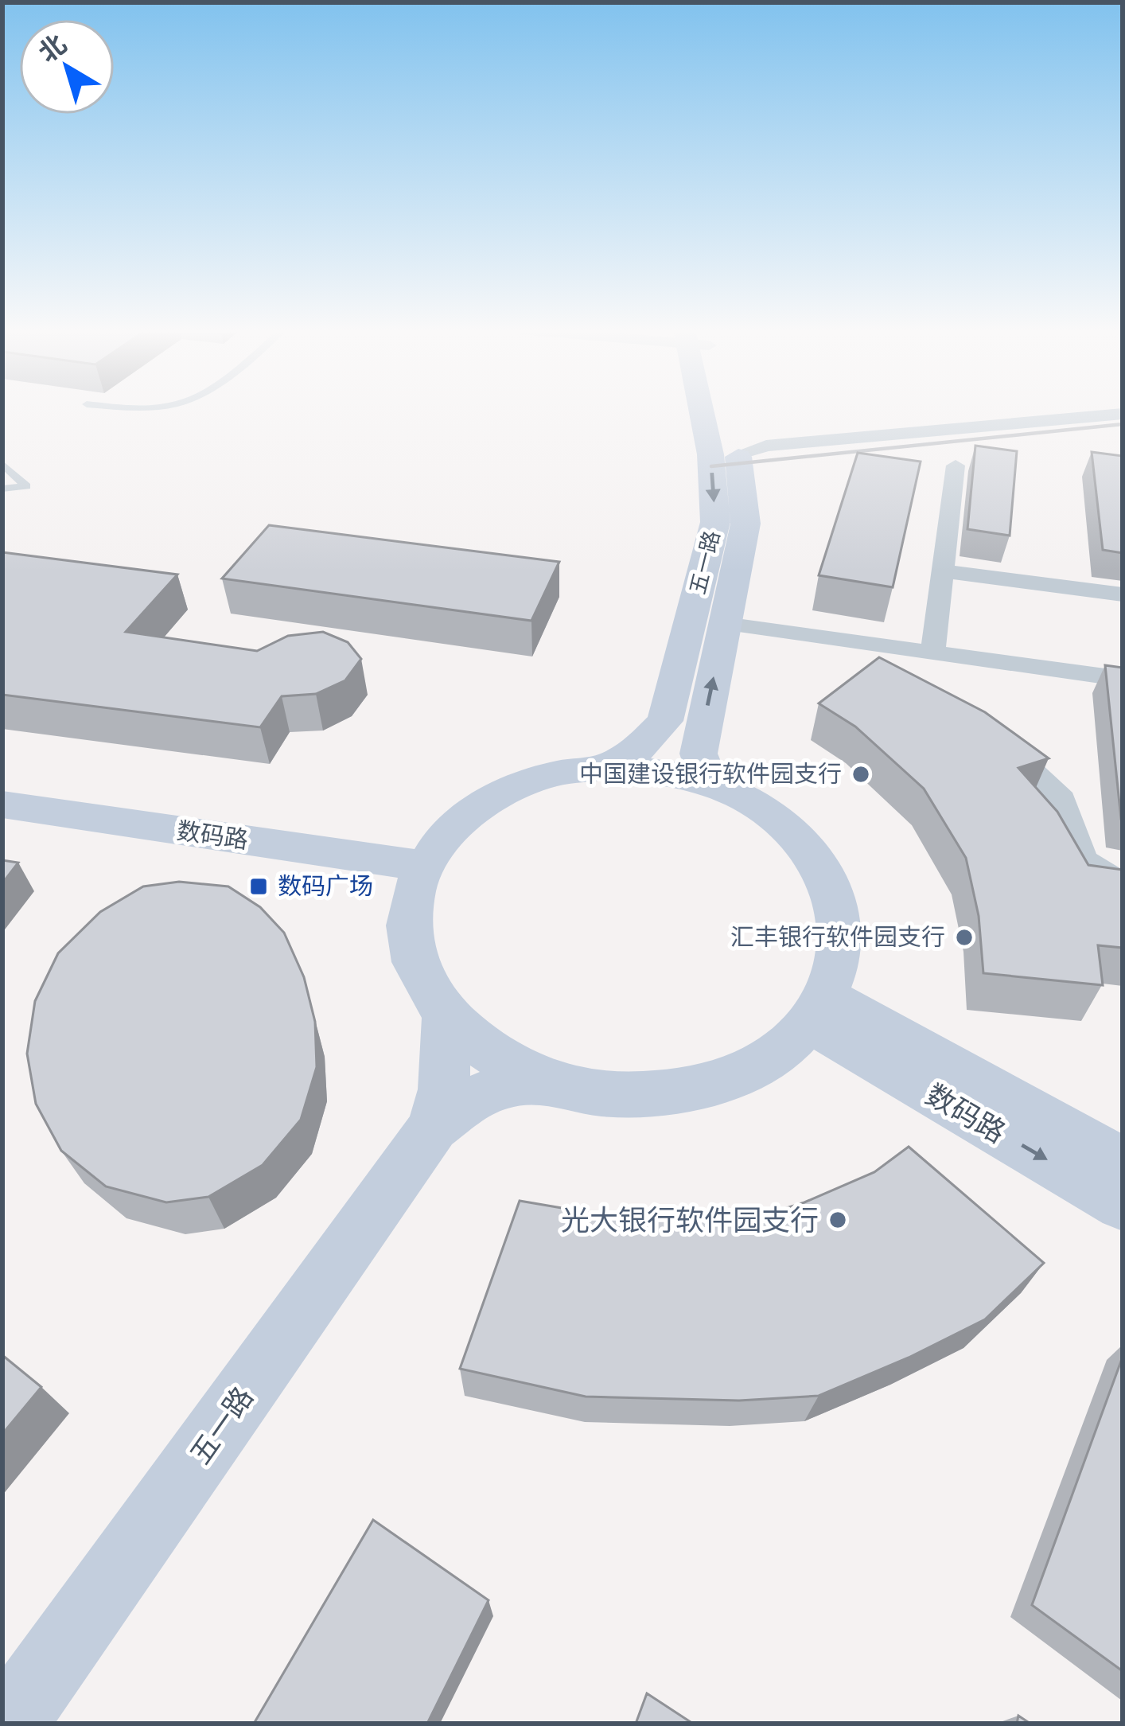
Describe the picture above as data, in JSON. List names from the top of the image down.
{
  "streets": {
    "main road": ["五一路", "数码路"]
  },
  "places": {
    "other": ["中国建设银行软件园支行", "汇丰银行软件园支行", "光大银行软件园支行"],
    "transit": ["数码广场"]
  },
  "north": "top left"
}
